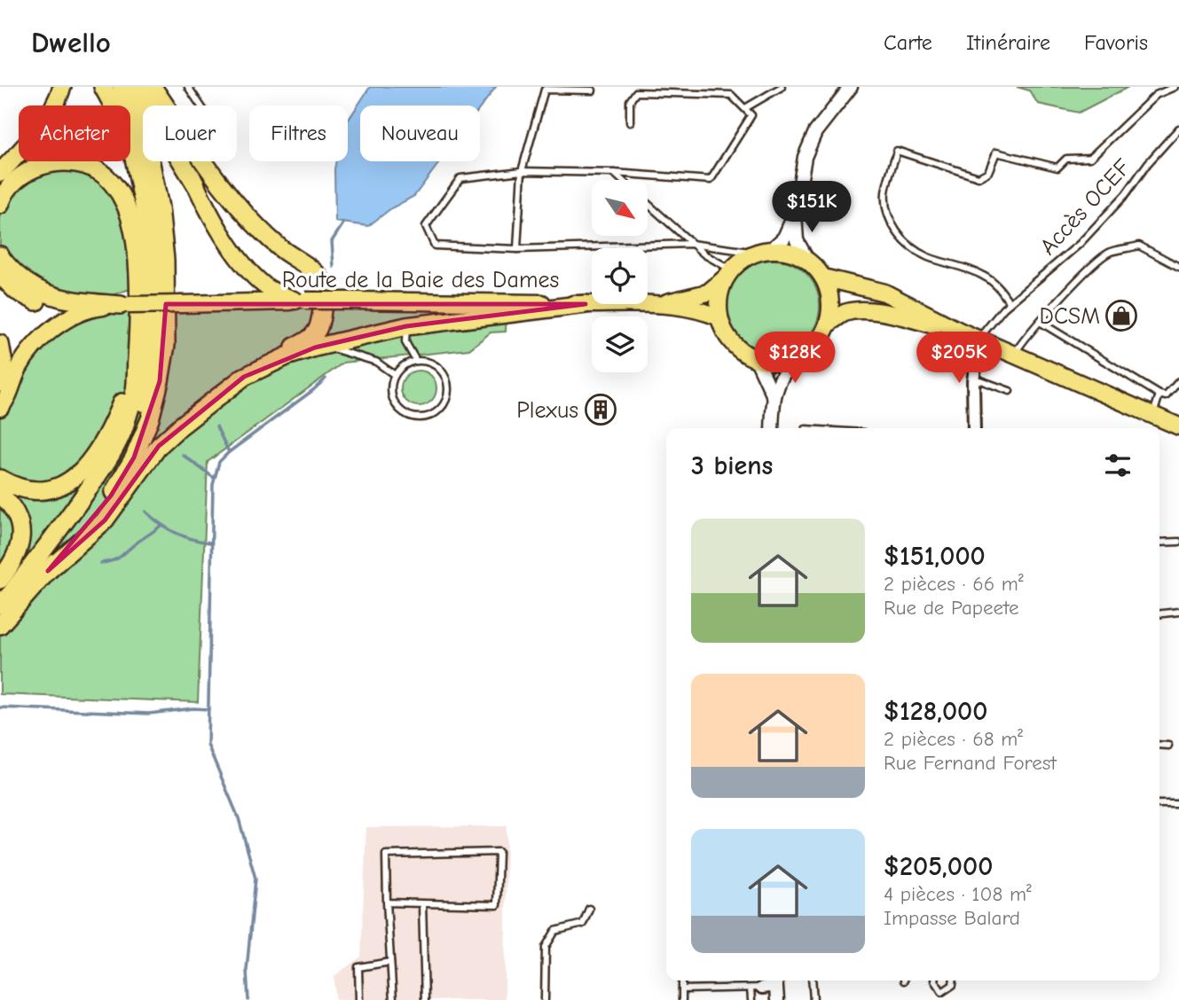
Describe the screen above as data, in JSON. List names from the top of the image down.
{
  "streets": {
    "main road": ["Route de la Baie des Dames"],
    "lane": ["Accès OCEF"]
  },
  "places": {
    "shop": ["DCSM"],
    "building": ["Plexus"]
  },
  "north": "bottom right",
  "page": {
    "header": "Dwello",
    "nav": ["Carte", "Itinéraire", "Favoris"],
    "chip": [
      "Acheter",
      "Louer",
      "Filtres",
      "Nouveau"
    ],
    "price": ["$151K", "$128K", "$205K"],
    "heading": "3 biens",
    "list": [
      {
        "name": "$151,000",
        "note": "2 pièces · 66 m² · Rue de Papeete"
      },
      {
        "name": "$128,000",
        "note": "2 pièces · 68 m² · Rue Fernand Forest"
      },
      {
        "name": "$205,000",
        "note": "4 pièces · 108 m² · Impasse Balard"
      }
    ]
  }
}
